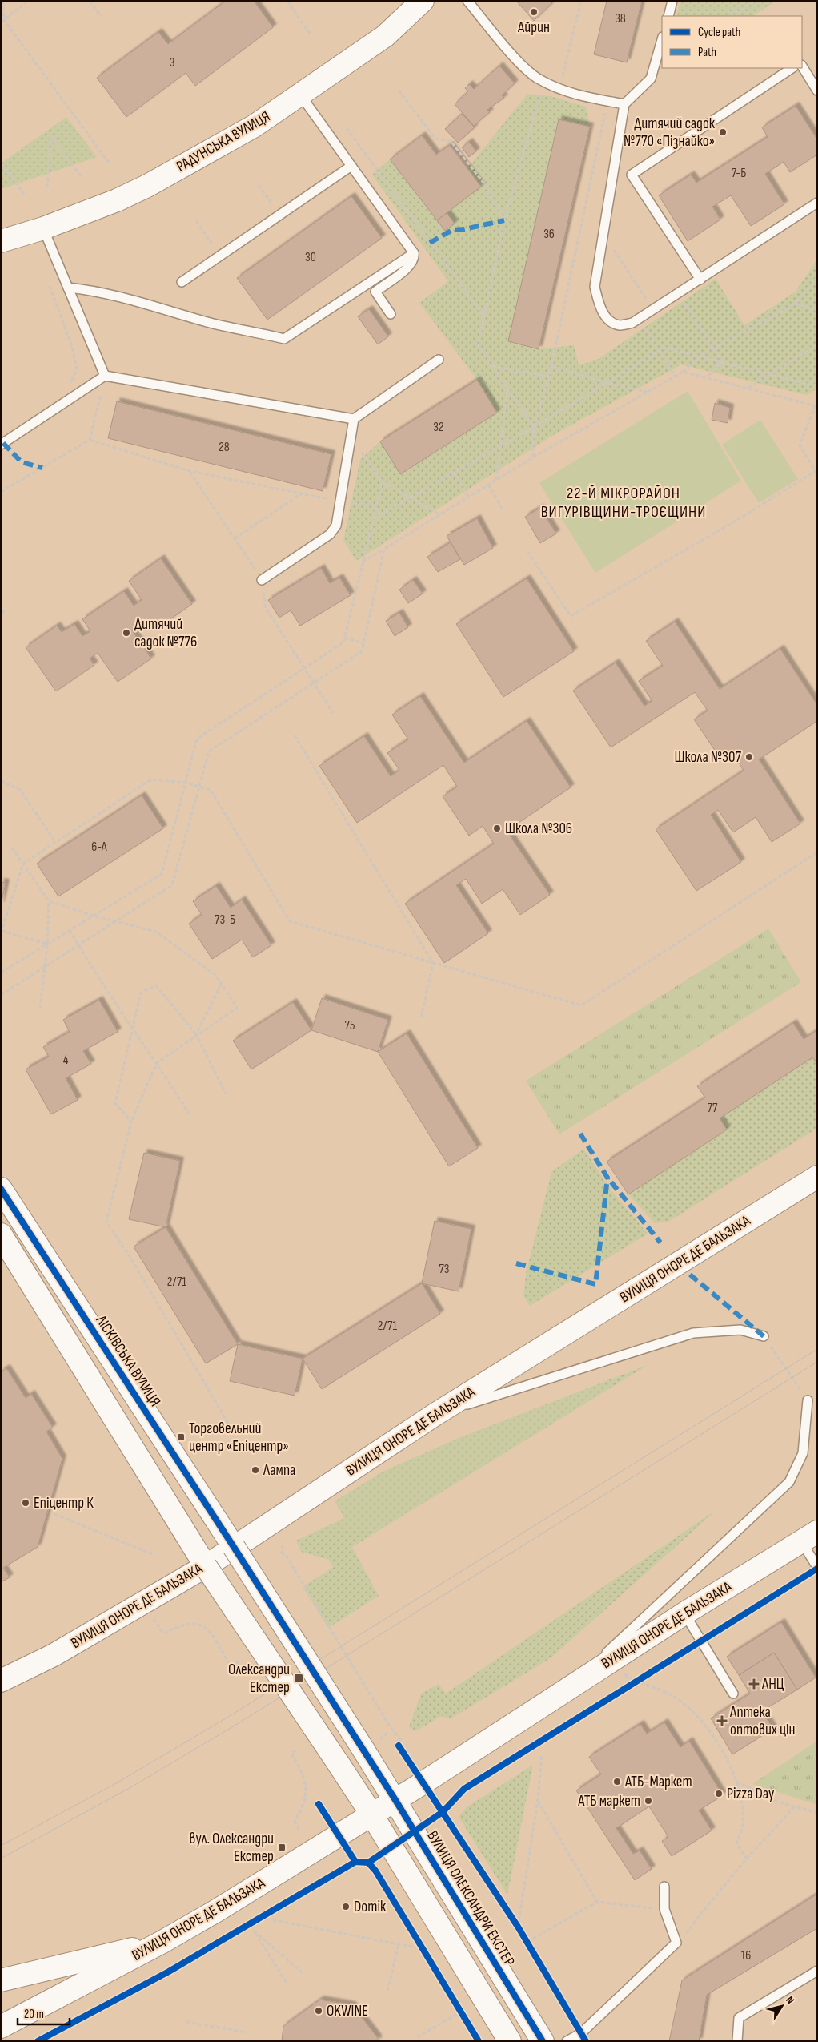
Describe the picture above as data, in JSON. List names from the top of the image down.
{
  "streets": {
    "street": [
      "РАДУНСЬКА ВУЛИЦЯ",
      "ВУЛИЦЯ ОНОРЕ ДЕ БАЛЬЗАКА",
      "ЛІСКІВСЬКА ВУЛИЦЯ",
      "ВУЛИЦЯ ОЛЕКСАНДРИ ЕКСТЕР"
    ]
  },
  "crossings": [
    ["ВУЛИЦЯ ОНОРЕ ДЕ БАЛЬЗАКА", "ЛІСКІВСЬКА ВУЛИЦЯ"],
    ["ВУЛИЦЯ ОНОРЕ ДЕ БАЛЬЗАКА", "ВУЛИЦЯ ОЛЕКСАНДРИ ЕКСТЕР"],
    ["ЛІСКІВСЬКА ВУЛИЦЯ", "ВУЛИЦЯ ОЛЕКСАНДРИ ЕКСТЕР"]
  ],
  "districts": ["22-Й МІКРОРАЙОН ВИГУРІВЩИНИ-ТРОЄЩИНИ"],
  "places": {
    "other": [
      "Айрин",
      "Дитячий садок №770 «Пізнайко»",
      "Дитячий садок №776",
      "Школа №307",
      "Школа №306",
      "Лампа",
      "Епіцентр К",
      "АТБ-Маркет",
      "Pizza Day",
      "АТБ маркет",
      "Domik",
      "OKWINE"
    ],
    "transit": ["Торговельний центр «Епіцентр»", "Олександри Екстер", "вул. Олександри Екстер"],
    "health": ["АНЦ", "Аптека оптових цін"]
  },
  "house_numbers": [
    "38",
    "3",
    "7-Б",
    "36",
    "30",
    "32",
    "28",
    "6-А",
    "73-Б",
    "75",
    "4",
    "77",
    "73",
    "2/71",
    "2/71",
    "16"
  ],
  "legend": ["Cycle path", "Path"],
  "scale_bar": "20 m",
  "north": "top right"
}
